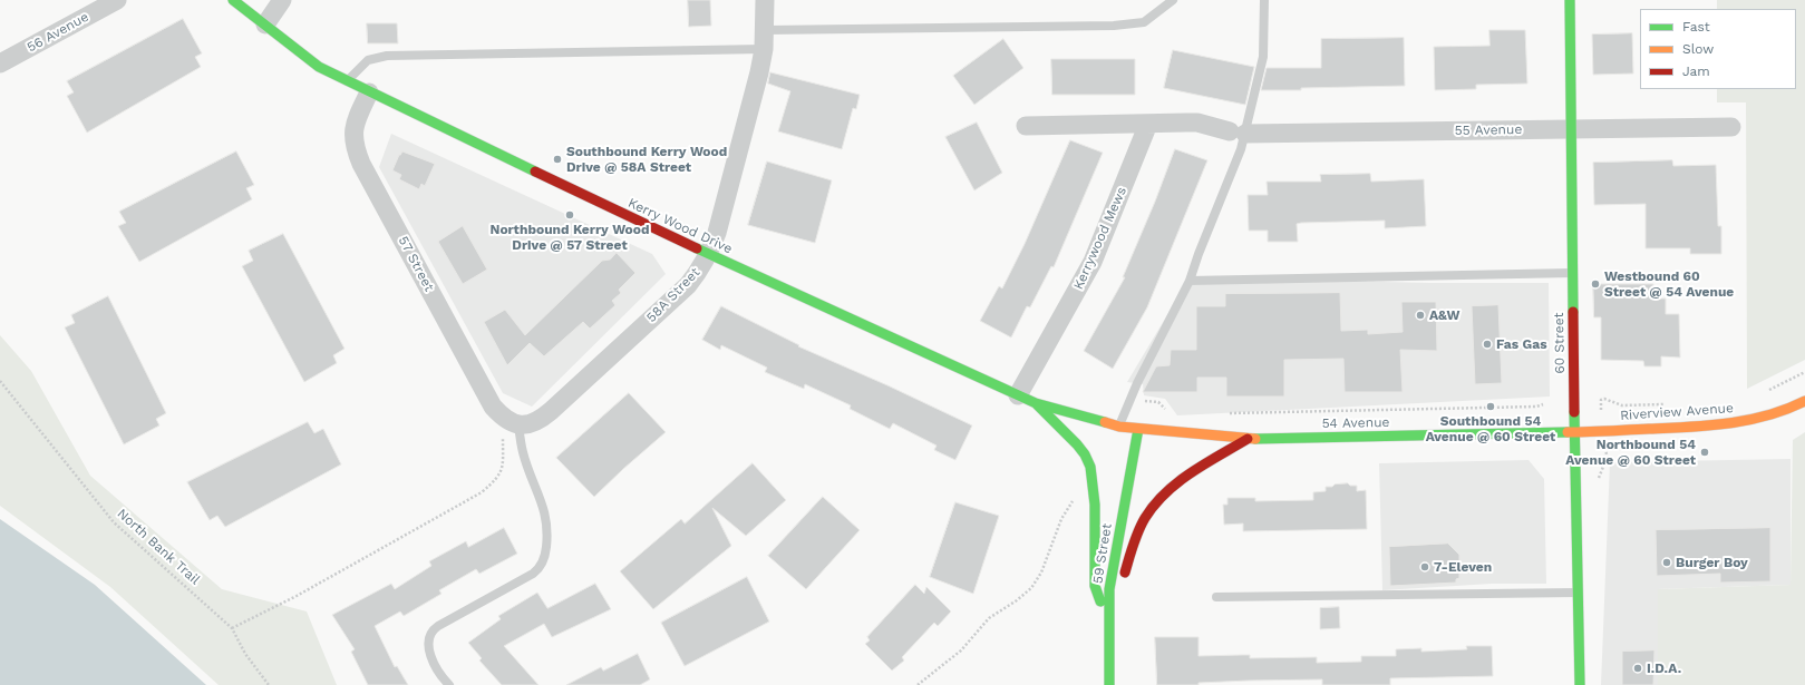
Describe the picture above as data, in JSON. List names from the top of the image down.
{
  "streets": {
    "street": [
      "56 Avenue",
      "55 Avenue",
      "Kerry Wood Drive",
      "Kerrywood Mews",
      "57 Street",
      "58A Street",
      "60 Street",
      "Riverview Avenue",
      "54 Avenue",
      "59 Street"
    ],
    "path": ["North Bank Trail"]
  },
  "crossings": [
    ["55 Avenue", "60 Street"],
    ["Kerry Wood Drive", "Kerrywood Mews"],
    ["Kerry Wood Drive", "57 Street"],
    ["Kerry Wood Drive", "58A Street"],
    ["Kerry Wood Drive", "54 Avenue"],
    ["Kerry Wood Drive", "59 Street"],
    ["57 Street", "58A Street"],
    ["60 Street", "Riverview Avenue"],
    ["60 Street", "54 Avenue"],
    ["Riverview Avenue", "54 Avenue"],
    ["54 Avenue", "59 Street"]
  ],
  "places": [
    "Southbound Kerry Wood Drive @ 58A Street",
    "Northbound Kerry Wood Drive @ 57 Street",
    "Westbound 60 Street @ 54 Avenue",
    "A&W",
    "Fas Gas",
    "Southbound 54 Avenue @ 60 Street",
    "Northbound 54 Avenue @ 60 Street",
    "Burger Boy",
    "7-Eleven",
    "I.D.A."
  ],
  "legend": ["Fast", "Slow", "Jam"]
}
